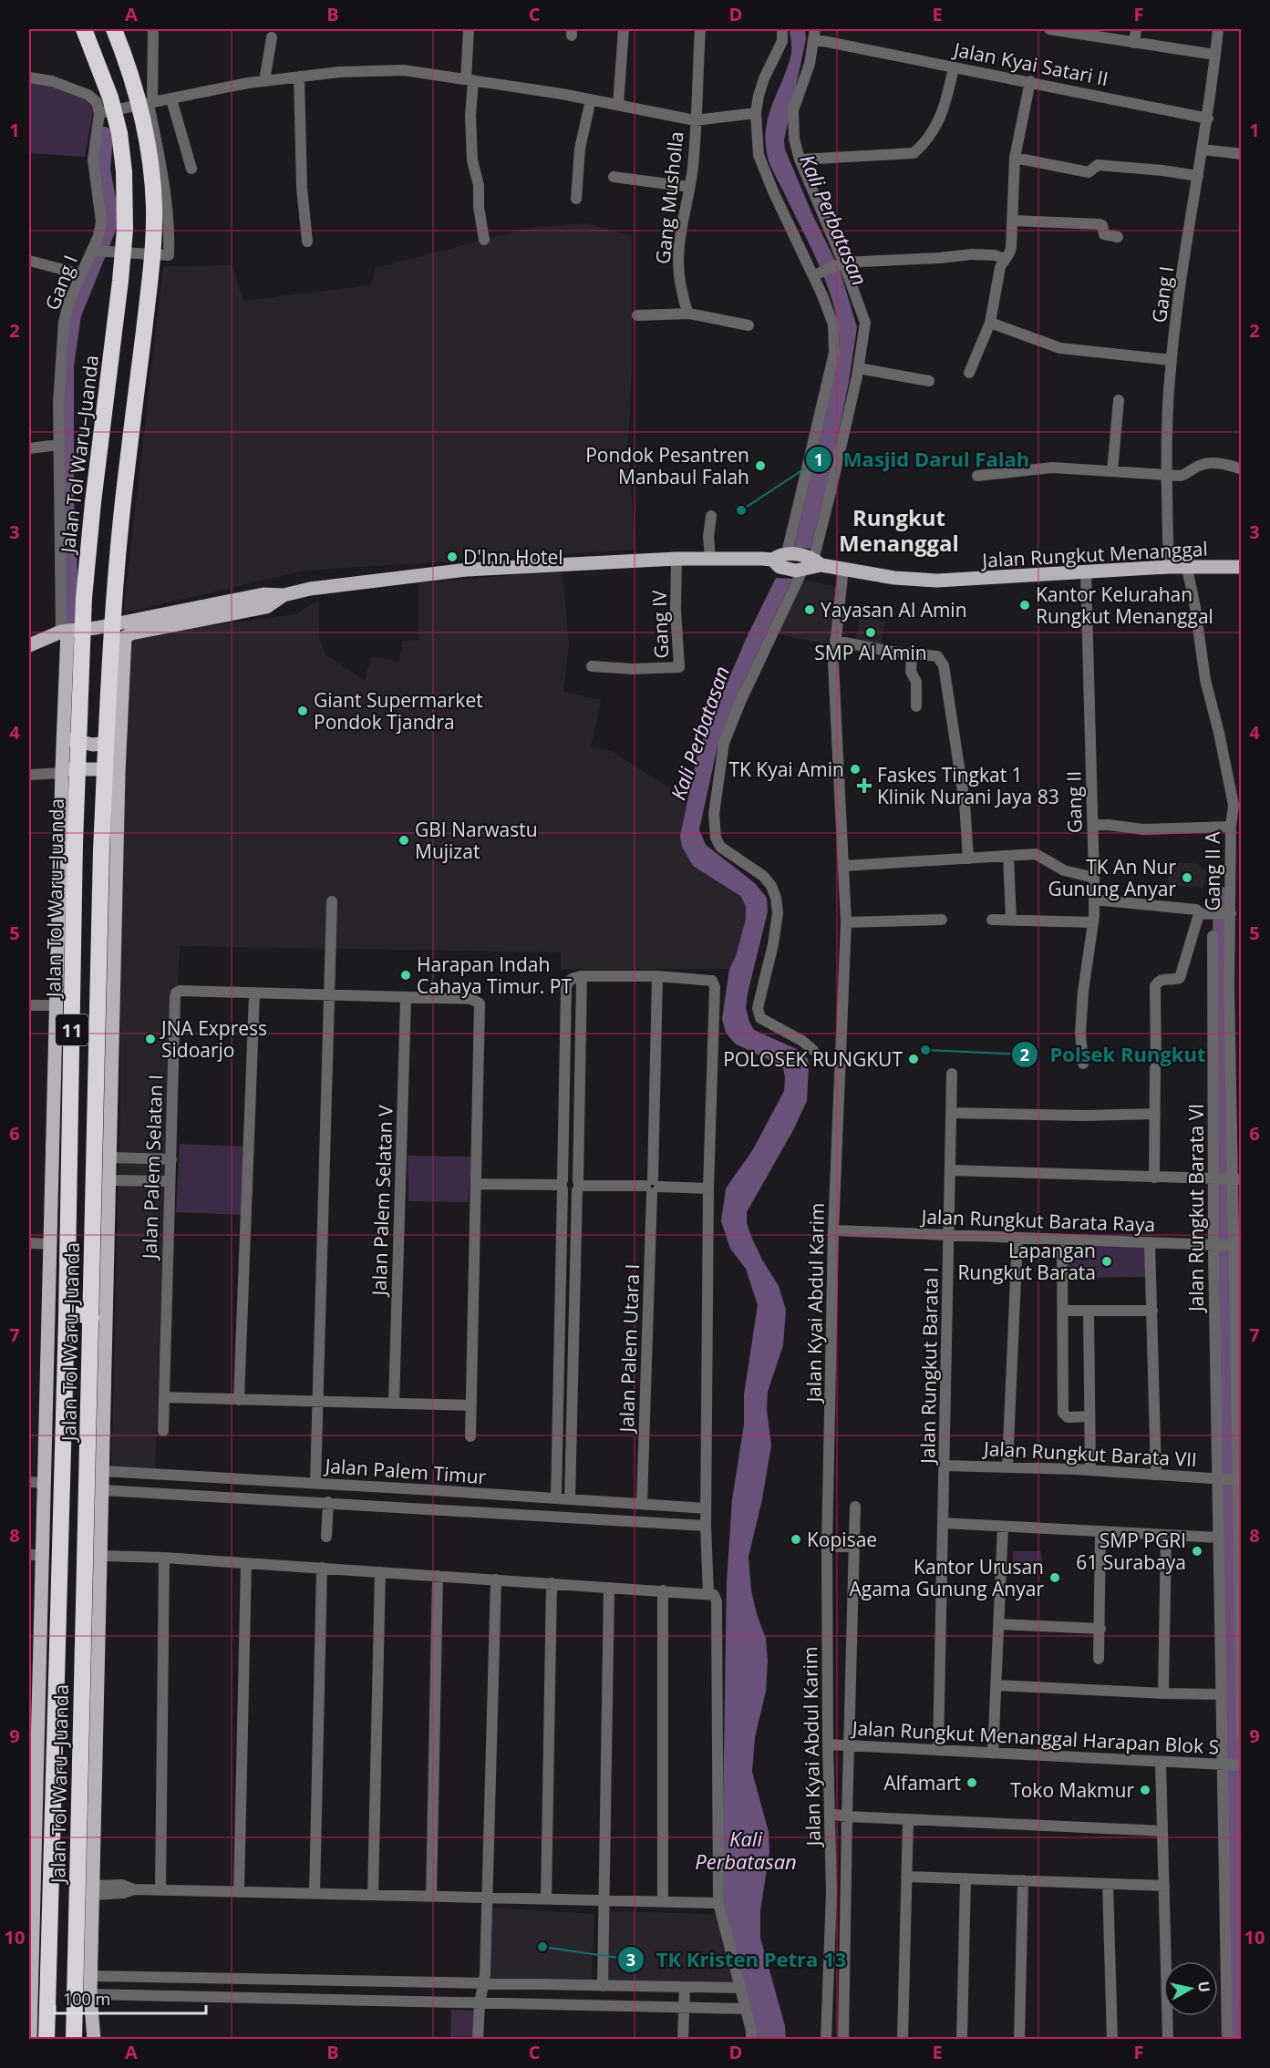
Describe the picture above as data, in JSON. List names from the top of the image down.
{
  "streets": {
    "highway": ["Jalan Tol Waru–Juanda", "11"],
    "main road": ["Jalan Rungkut Menanggal"],
    "street": [
      "Jalan Kyai Satari II",
      "Gang Musholla",
      "Gang I",
      "Gang IV",
      "Gang II",
      "Gang II A",
      "Jalan Palem Selatan I",
      "Jalan Palem Selatan V",
      "Jalan Rungkut Barata VI",
      "Jalan Rungkut Barata Raya",
      "Jalan Kyai Abdul Karim",
      "Jalan Palem Utara I",
      "Jalan Rungkut Barata I",
      "Jalan Rungkut Barata VII",
      "Jalan Palem Timur",
      "Jalan Rungkut Menanggal Harapan Blok S"
    ]
  },
  "crossings": [
    ["Jalan Kyai Satari II", "Gang I"],
    ["Gang I", "Jalan Rungkut Menanggal"],
    ["Jalan Rungkut Menanggal", "Gang II"],
    ["Jalan Rungkut Menanggal", "Gang II A"],
    ["Jalan Rungkut Menanggal", "Jalan Kyai Abdul Karim"],
    ["Gang II A", "Jalan Rungkut Barata VI"],
    ["Jalan Palem Selatan I", "Jalan Palem Selatan V"],
    ["Jalan Rungkut Barata VI", "Jalan Rungkut Barata Raya"],
    ["Jalan Rungkut Barata VI", "Jalan Rungkut Barata VII"],
    ["Jalan Rungkut Barata Raya", "Jalan Kyai Abdul Karim"],
    ["Jalan Rungkut Barata Raya", "Jalan Rungkut Barata I"],
    ["Jalan Kyai Abdul Karim", "Jalan Rungkut Menanggal Harapan Blok S"],
    ["Jalan Palem Utara I", "Jalan Palem Timur"],
    ["Jalan Rungkut Barata I", "Jalan Rungkut Barata VII"],
    ["Jalan Rungkut Barata I", "Jalan Rungkut Menanggal Harapan Blok S"]
  ],
  "districts": ["Rungkut Menanggal"],
  "water": ["Kali Perbatasan"],
  "places": {
    "other": [
      "Pondok Pesantren Manbaul Falah",
      "Masjid Darul Falah",
      "D'Inn Hotel",
      "Kantor Kelurahan Rungkut Menanggal",
      "Yayasan Al Amin",
      "SMP Al Amin",
      "Giant Supermarket Pondok Tjandra",
      "TK Kyai Amin",
      "GBI Narwastu Mujizat",
      "TK An Nur Gunung Anyar",
      "Harapan Indah Cahaya Timur. PT",
      "JNA Express Sidoarjo",
      "Polsek Rungkut",
      "POLOSEK RUNGKUT",
      "Lapangan Rungkut Barata",
      "Kopisae",
      "SMP PGRI 61 Surabaya",
      "Kantor Urusan Agama Gunung Anyar",
      "Alfamart",
      "Toko Makmur",
      "TK Kristen Petra 13"
    ],
    "health": ["Faskes Tingkat 1 Klinik Nurani Jaya 83"]
  },
  "scale_bar": "100 m",
  "north": "right",
  "grid": {
    "columns": [
      "A",
      "B",
      "C",
      "D",
      "E",
      "F"
    ],
    "rows": [
      "1",
      "2",
      "3",
      "4",
      "5",
      "6",
      "7",
      "8",
      "9",
      "10"
    ]
  }
}
